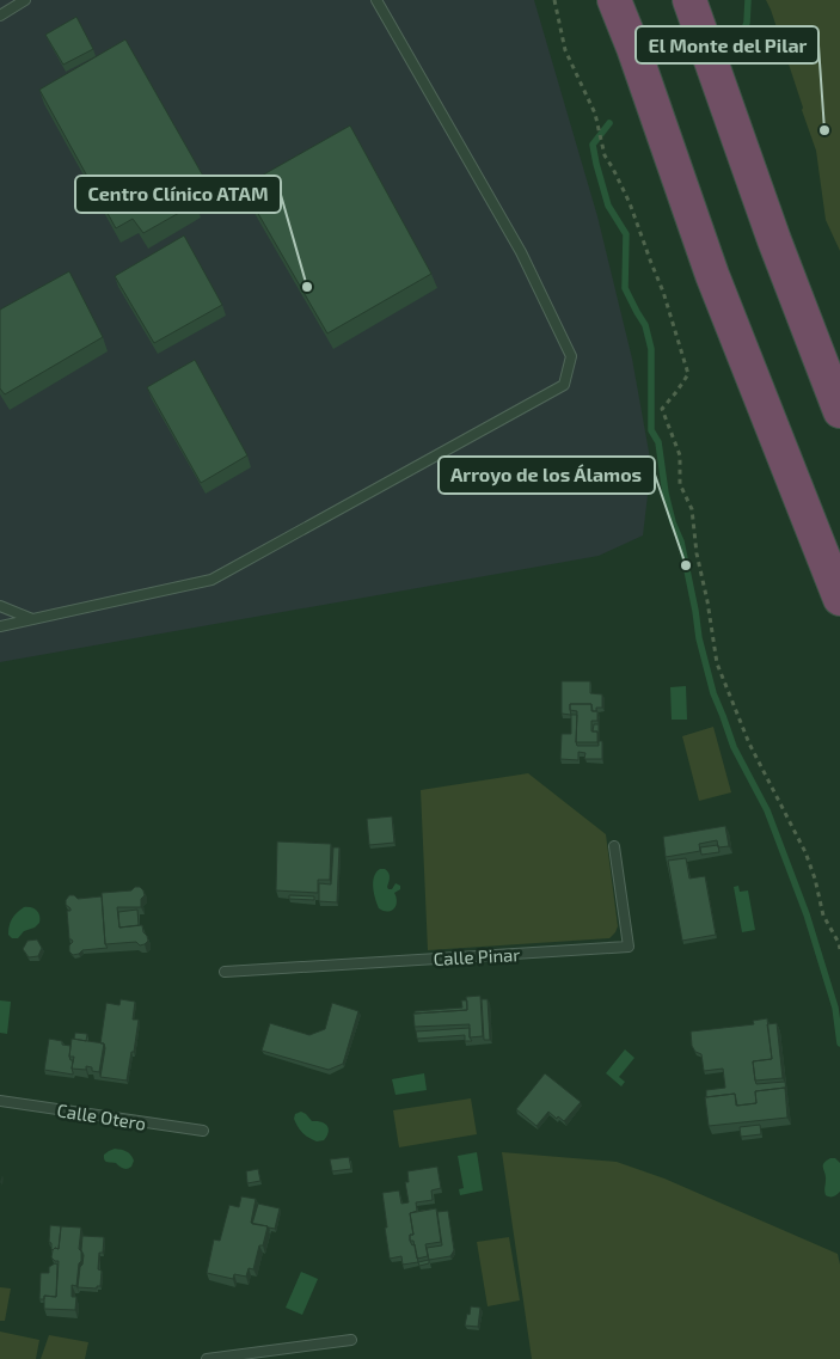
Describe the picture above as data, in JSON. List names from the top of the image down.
{
  "streets": {
    "lane": ["Calle Pinar", "Calle Otero"]
  },
  "places": ["El Monte del Pilar", "Centro Clínico ATAM", "Arroyo de los Álamos"]
}
